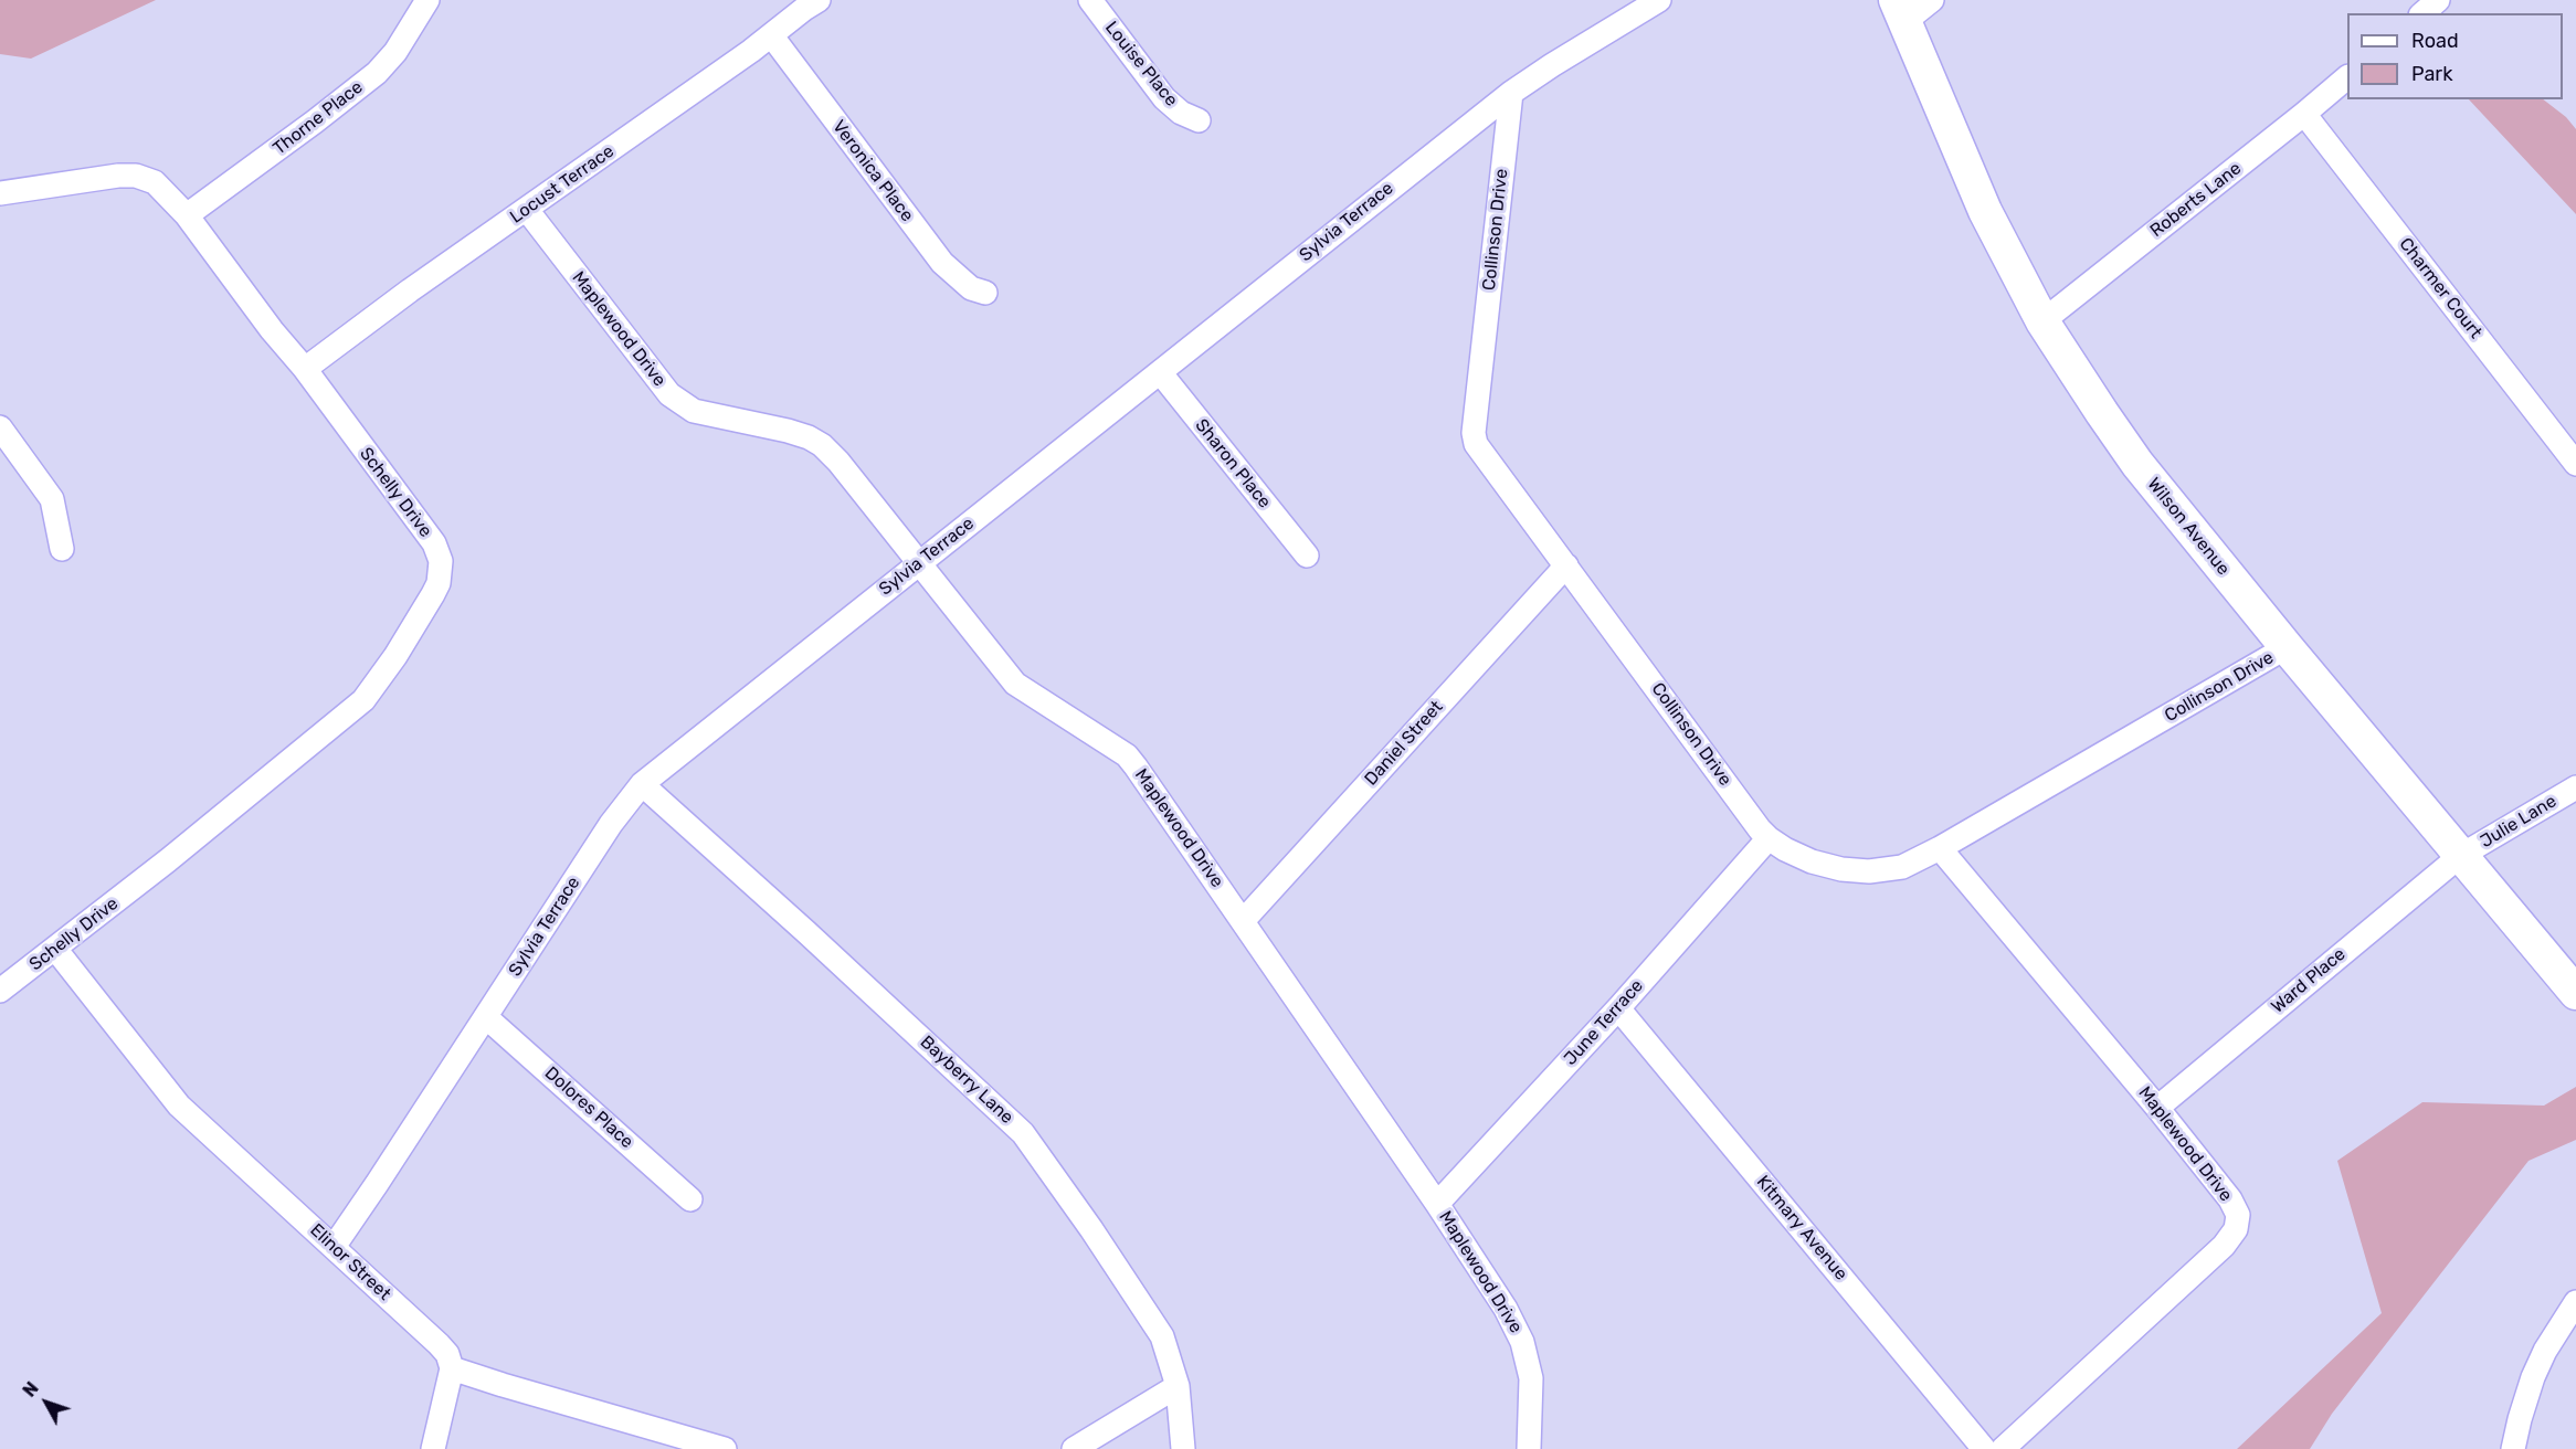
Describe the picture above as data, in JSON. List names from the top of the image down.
{
  "streets": {
    "street": [
      "Louise Place",
      "Thorne Place",
      "Veronica Place",
      "Locust Terrace",
      "Roberts Lane",
      "Sylvia Terrace",
      "Collinson Drive",
      "Charmer Court",
      "Maplewood Drive",
      "Sharon Place",
      "Schelly Drive",
      "Wilson Avenue",
      "Daniel Street",
      "Julie Lane",
      "Ward Place",
      "June Terrace",
      "Bayberry Lane",
      "Dolores Place",
      "Kitmary Avenue",
      "Elinor Street"
    ]
  },
  "crossings": [
    ["Thorne Place", "Schelly Drive"],
    ["Veronica Place", "Locust Terrace"],
    ["Locust Terrace", "Maplewood Drive"],
    ["Locust Terrace", "Schelly Drive"],
    ["Roberts Lane", "Charmer Court"],
    ["Roberts Lane", "Wilson Avenue"],
    ["Sylvia Terrace", "Collinson Drive"],
    ["Sylvia Terrace", "Maplewood Drive"],
    ["Sylvia Terrace", "Sharon Place"],
    ["Sylvia Terrace", "Bayberry Lane"],
    ["Sylvia Terrace", "Dolores Place"],
    ["Sylvia Terrace", "Elinor Street"],
    ["Collinson Drive", "Maplewood Drive"],
    ["Collinson Drive", "Wilson Avenue"],
    ["Collinson Drive", "Daniel Street"],
    ["Collinson Drive", "June Terrace"],
    ["Maplewood Drive", "Daniel Street"],
    ["Maplewood Drive", "Ward Place"],
    ["Maplewood Drive", "June Terrace"],
    ["Schelly Drive", "Elinor Street"],
    ["Wilson Avenue", "Julie Lane"],
    ["Wilson Avenue", "Ward Place"],
    ["Julie Lane", "Ward Place"],
    ["June Terrace", "Kitmary Avenue"]
  ],
  "legend": ["Road", "Park"],
  "north": "top left"
}
